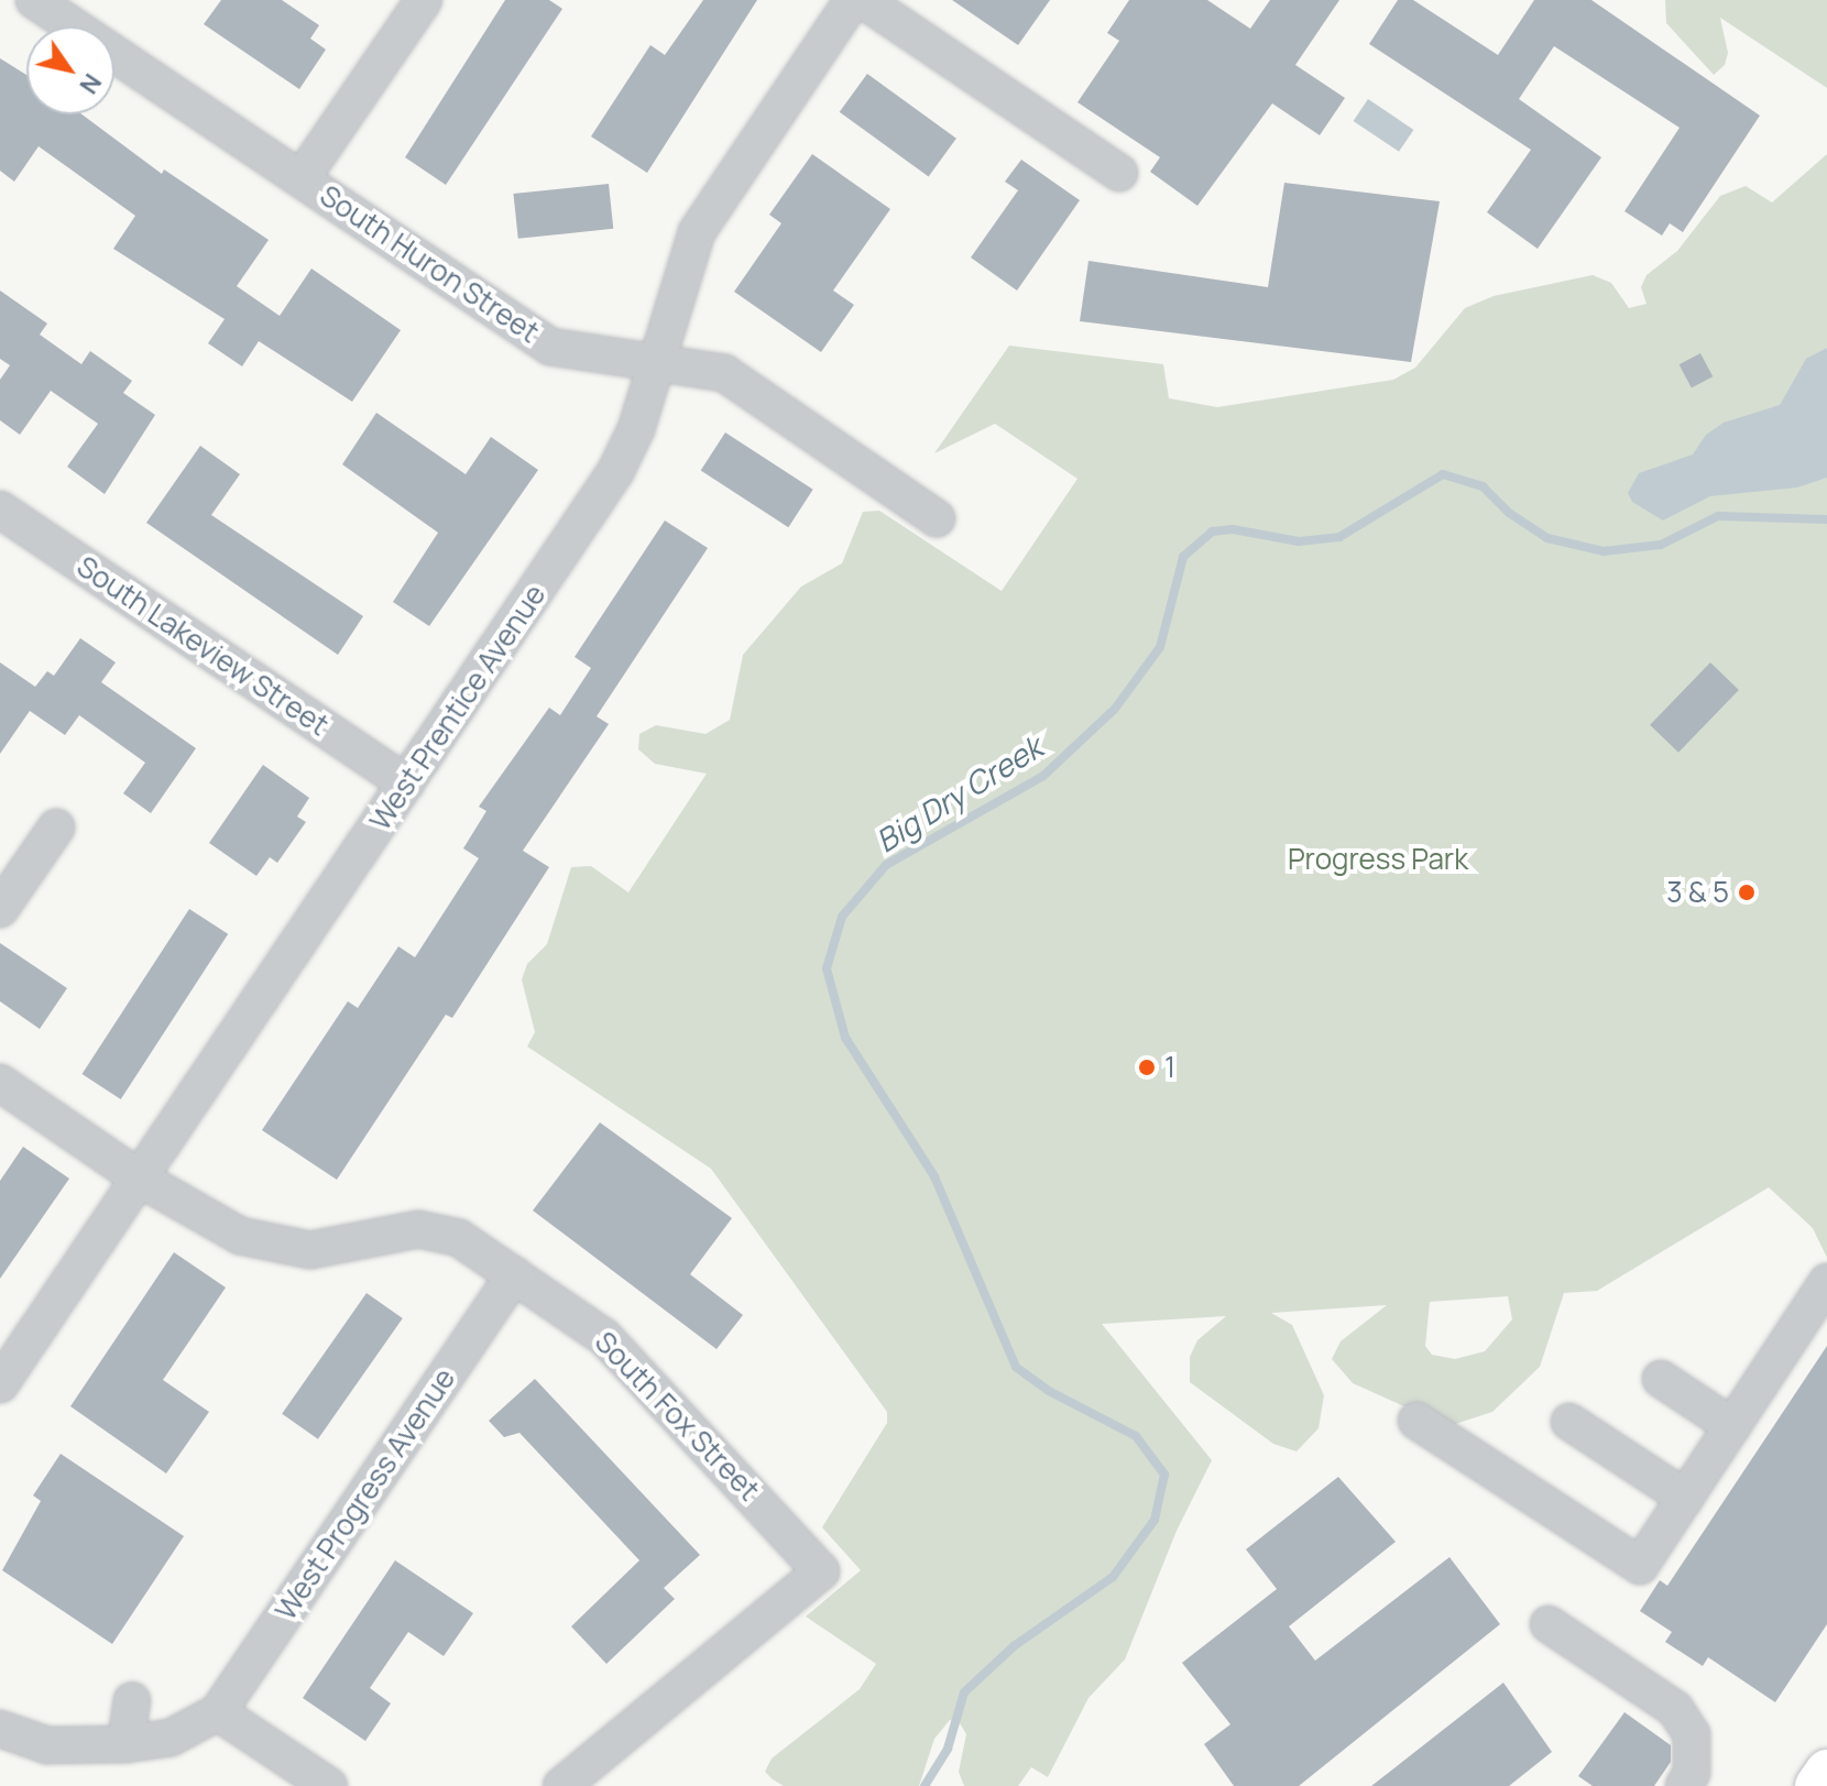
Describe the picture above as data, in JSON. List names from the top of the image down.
{
  "streets": {
    "street": [
      "South Huron Street",
      "South Lakeview Street",
      "West Prentice Avenue",
      "South Fox Street",
      "West Progress Avenue"
    ]
  },
  "crossings": [
    ["South Huron Street", "West Prentice Avenue"],
    ["South Lakeview Street", "West Prentice Avenue"],
    ["West Prentice Avenue", "South Fox Street"],
    ["South Fox Street", "West Progress Avenue"]
  ],
  "water": ["Big Dry Creek"],
  "parks": ["Progress Park"],
  "places": ["3 & 5", "1"],
  "north": "bottom right"
}
